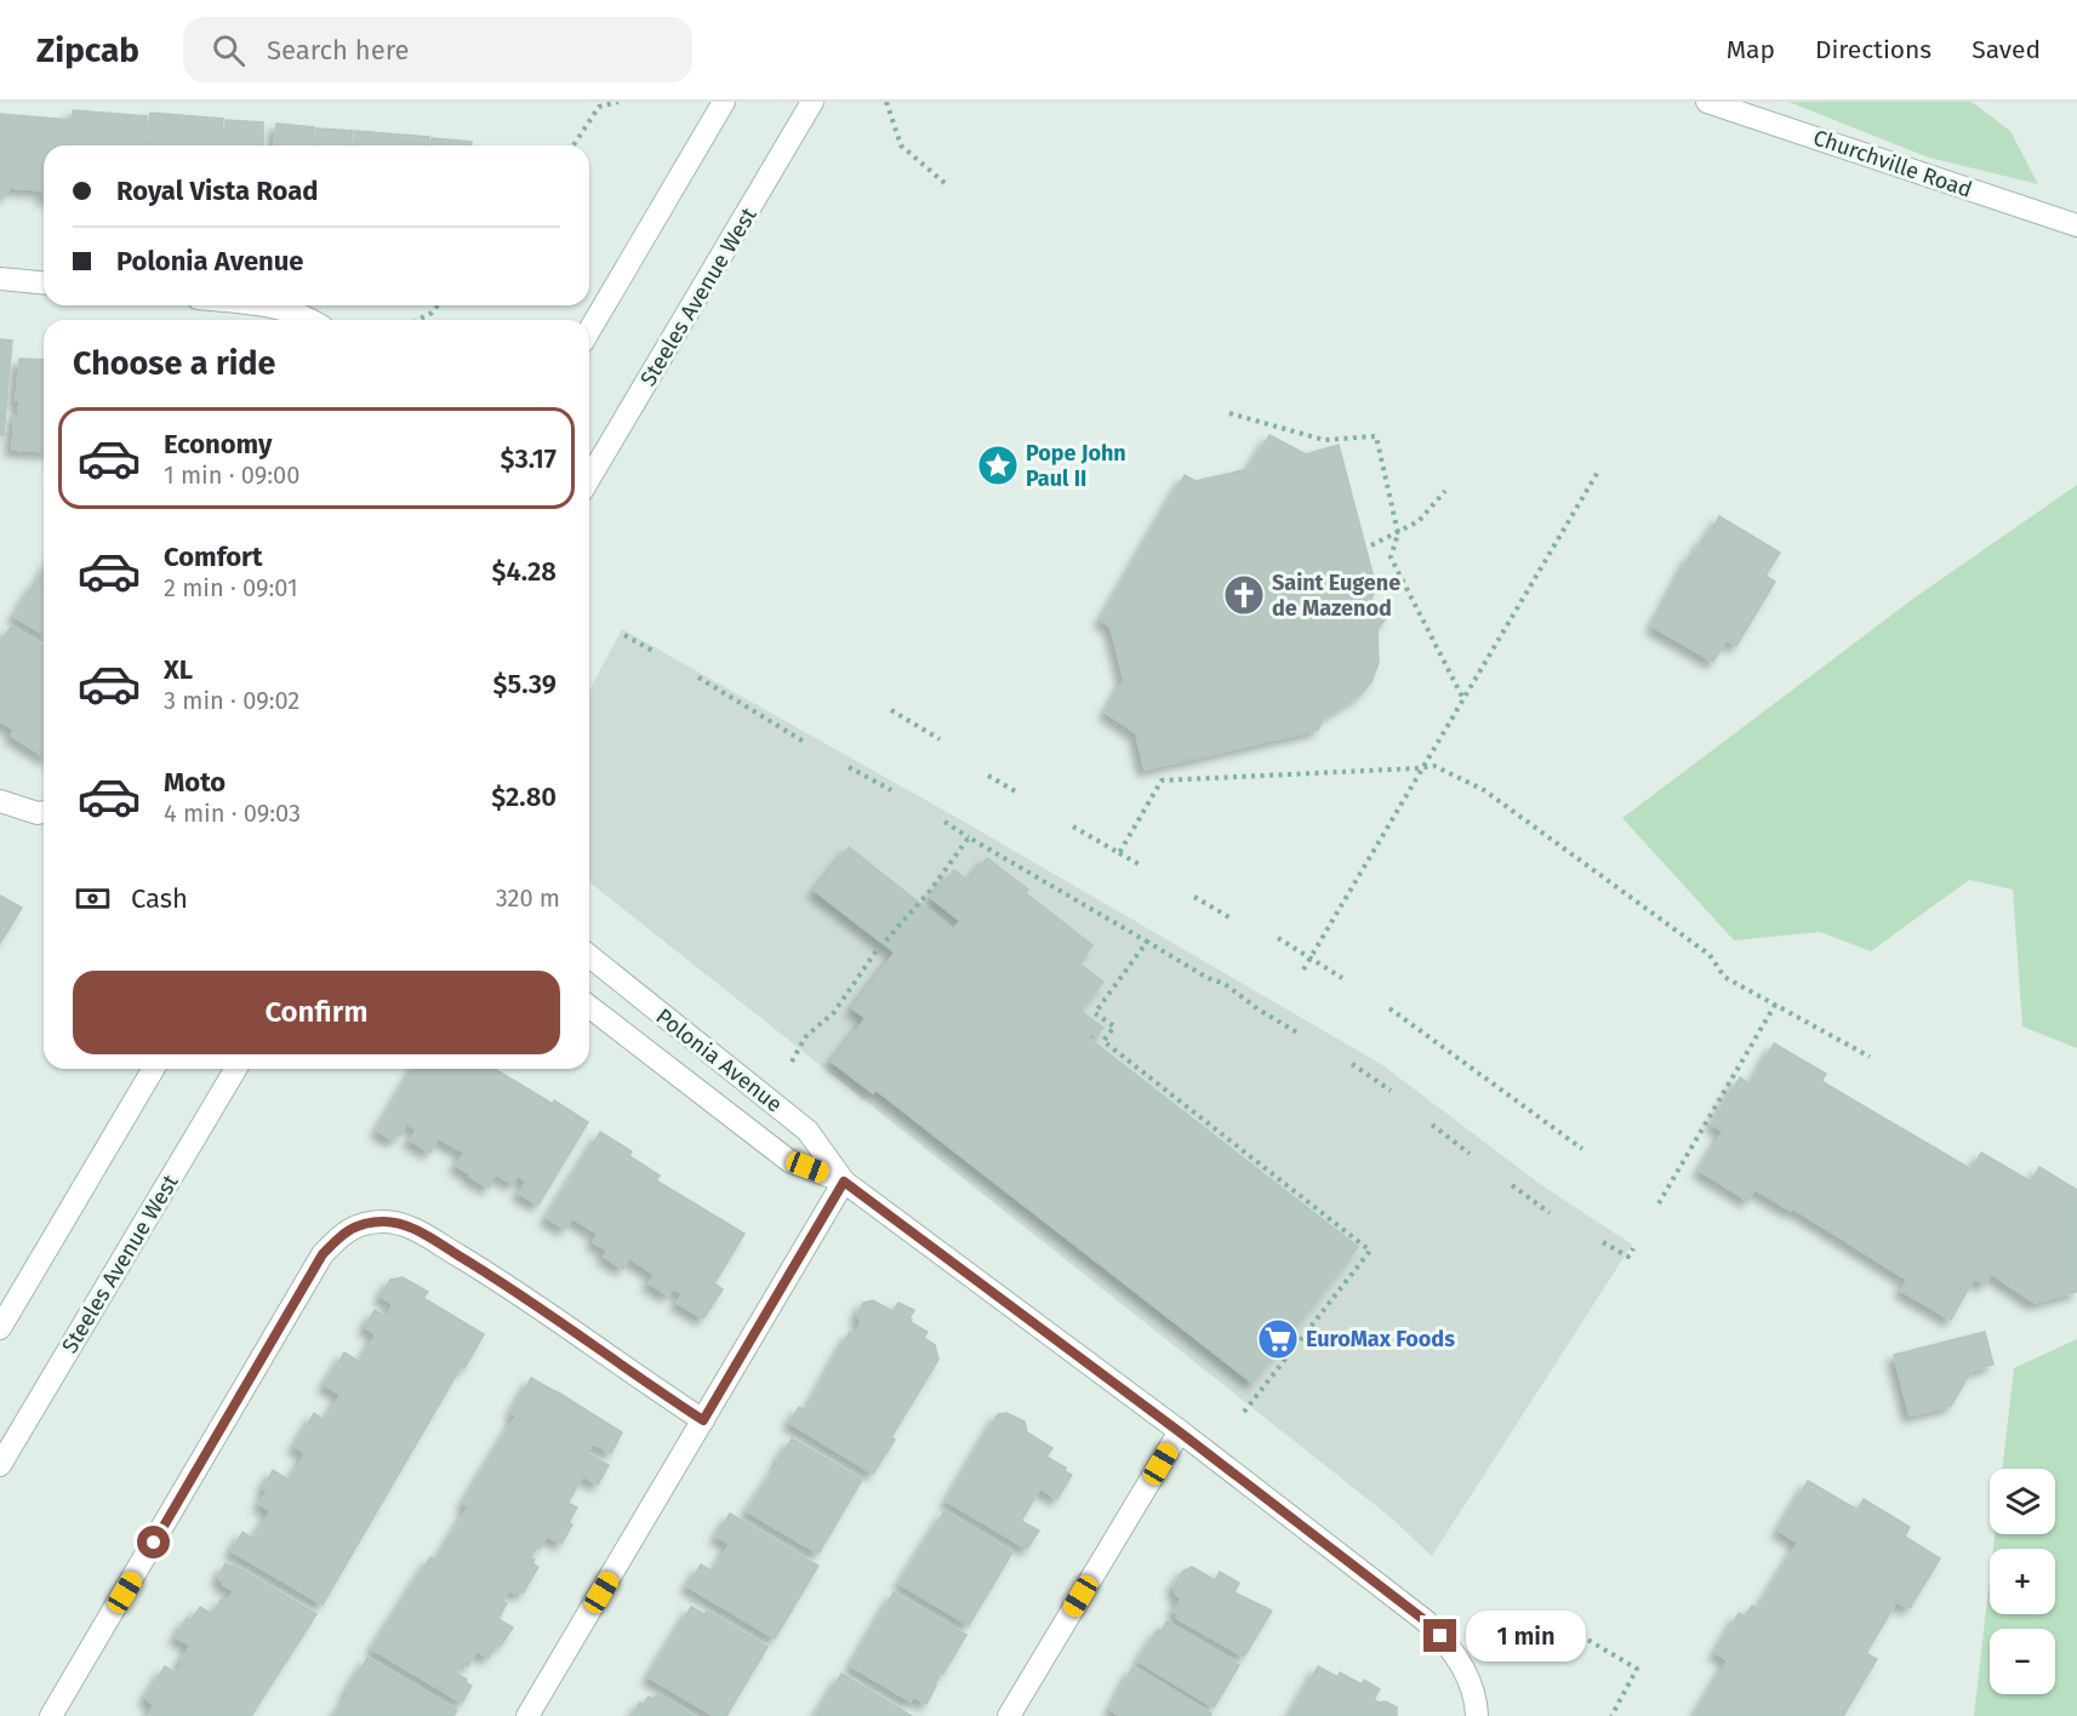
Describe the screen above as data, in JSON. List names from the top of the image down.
{
  "streets": {
    "street": ["Churchville Road", "Steeles Avenue West", "Polonia Avenue"]
  },
  "places": {
    "place": ["Pope John Paul II"],
    "church": ["Saint Eugene de Mazenod"],
    "supermarket": ["EuroMax Foods"]
  },
  "page": {
    "header": "Zipcab",
    "search": "Search here",
    "nav": ["Map", "Directions", "Saved"],
    "banner": ["Royal Vista Road", "Polonia Avenue"],
    "heading": "Choose a ride",
    "list": [
      {
        "name": "Economy",
        "note": "1 min · 09:00",
        "value": "$3.17"
      },
      {
        "name": "Comfort",
        "note": "2 min · 09:01",
        "value": "$4.28"
      },
      {
        "name": "XL",
        "note": "3 min · 09:02",
        "value": "$5.39"
      },
      {
        "name": "Moto",
        "note": "4 min · 09:03",
        "value": "$2.80"
      }
    ],
    "pay": ["Cash", "320 m"],
    "buttons": "Confirm",
    "map_buttons": ["+", "−"],
    "bubble": "1 min"
  }
}
